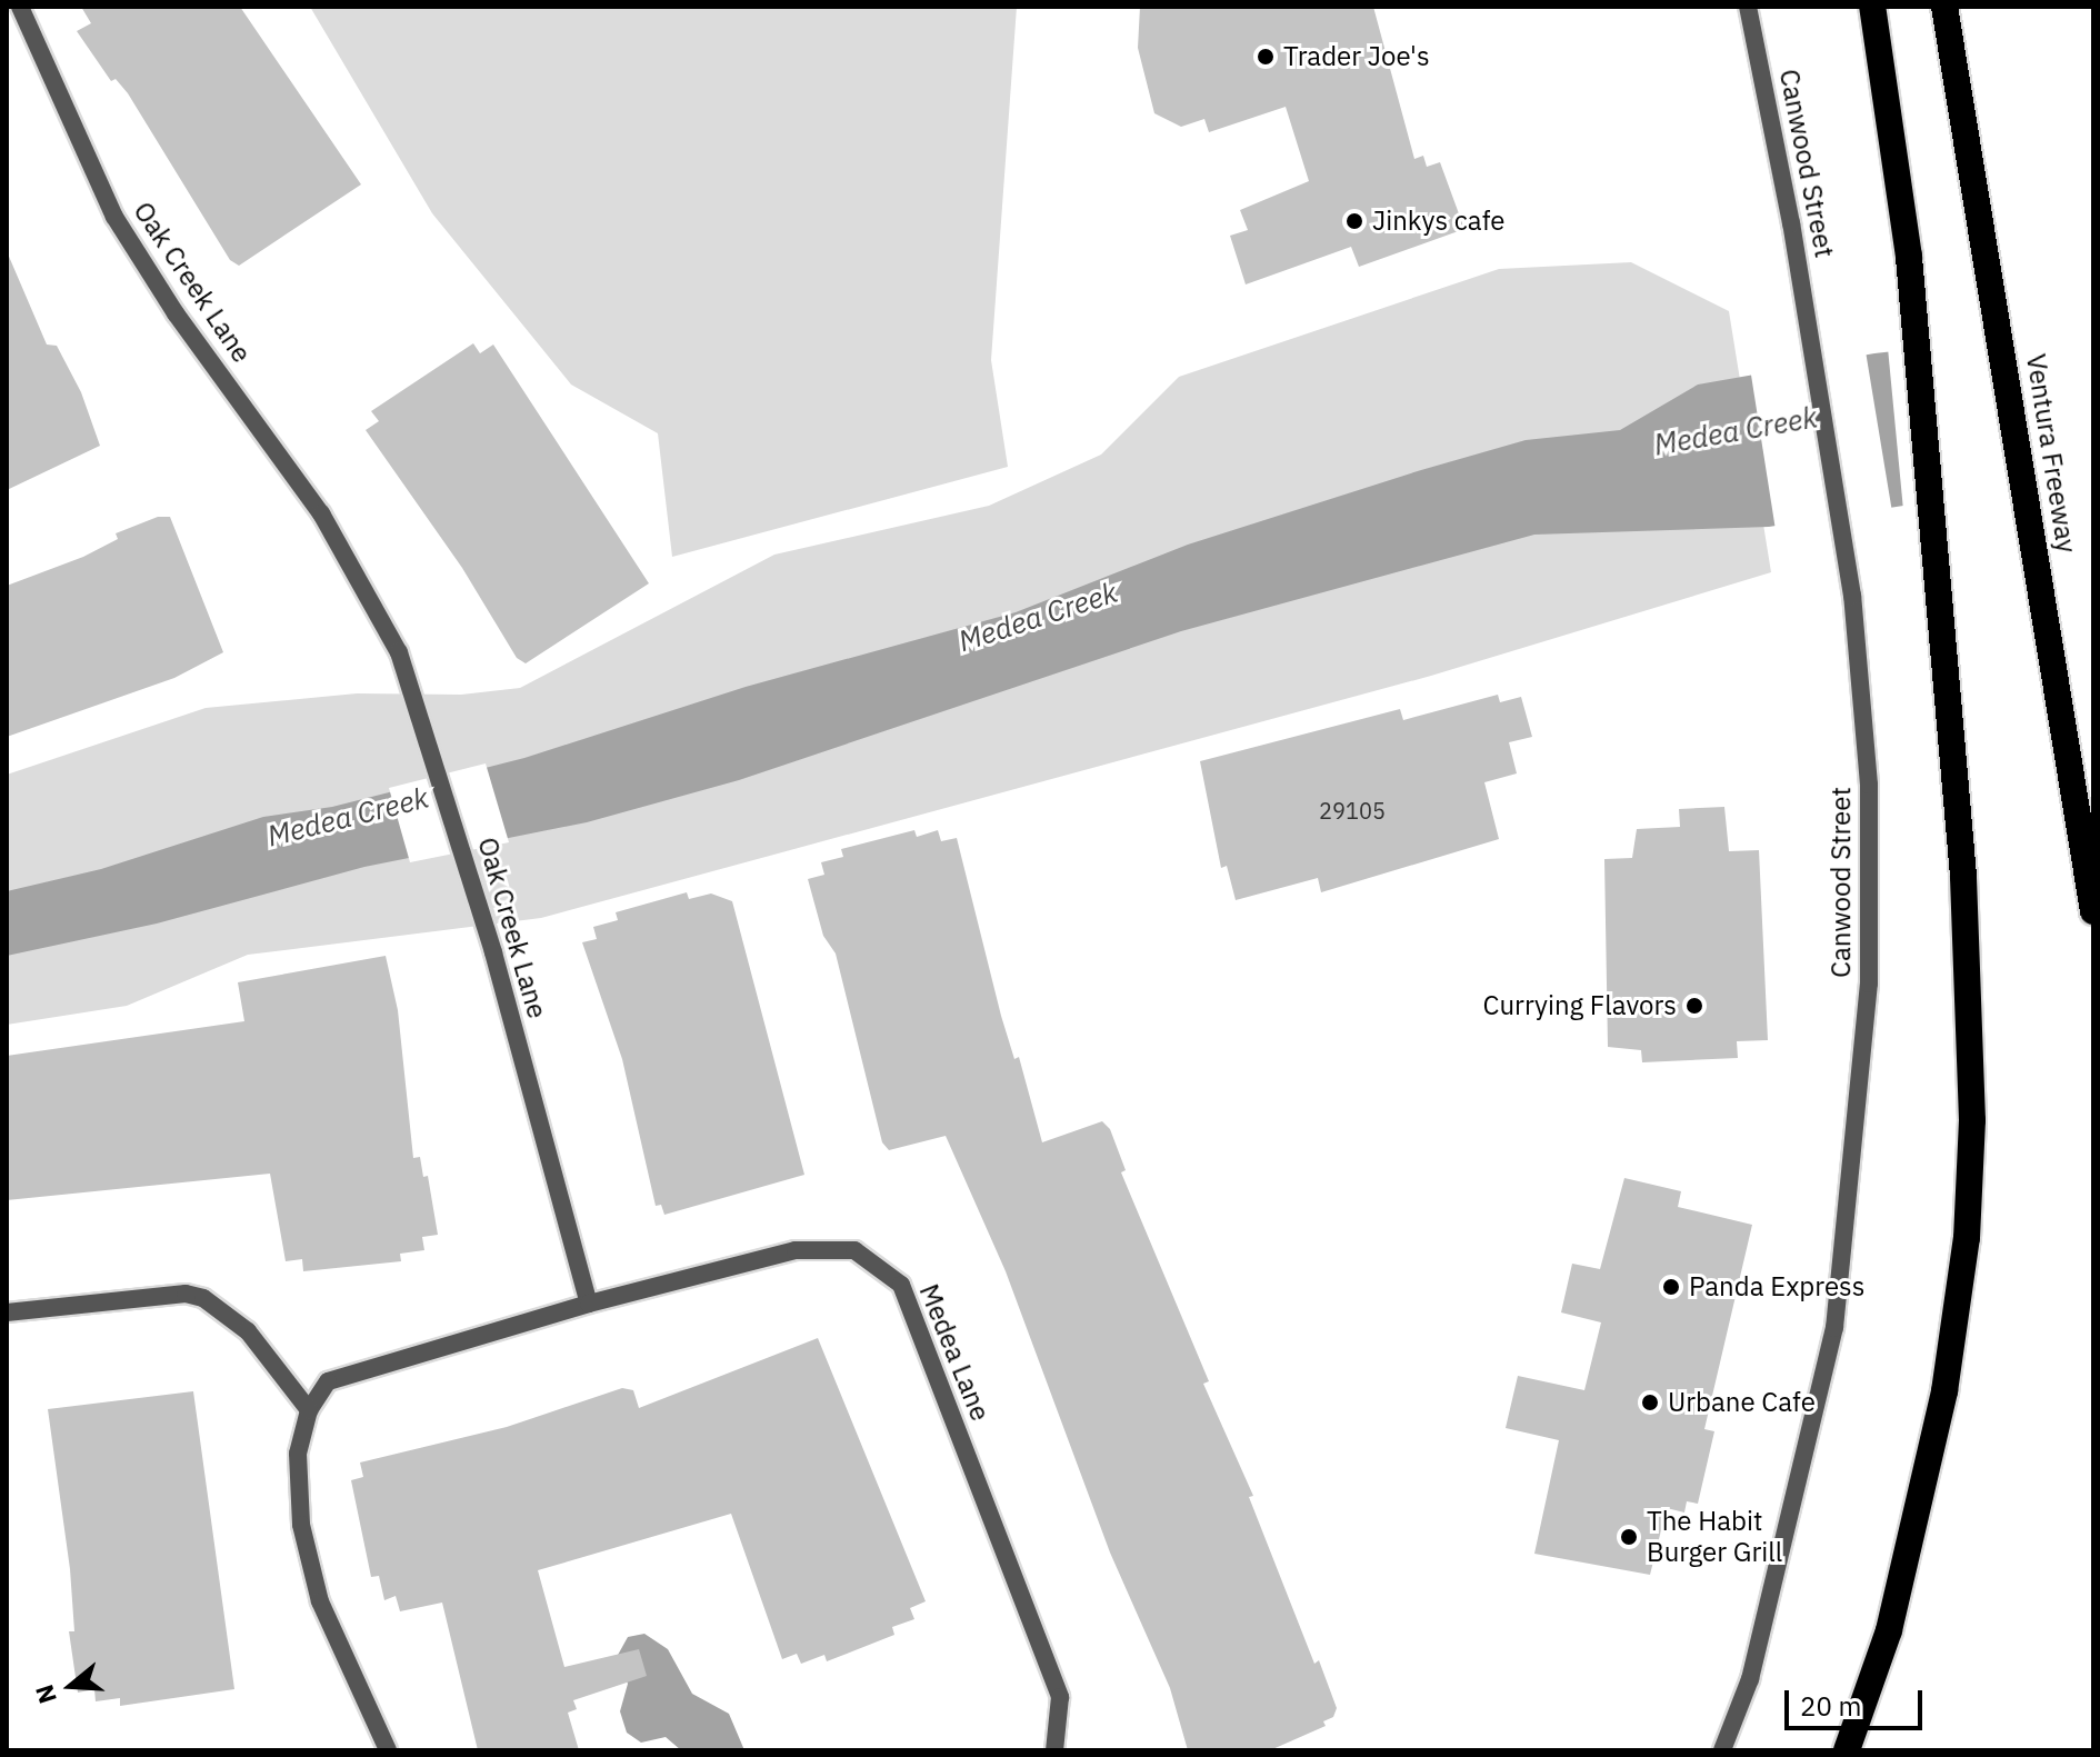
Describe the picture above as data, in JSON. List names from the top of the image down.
{
  "streets": {
    "highway": ["Ventura Freeway"],
    "street": ["Canwood Street", "Oak Creek Lane", "Medea Lane"]
  },
  "crossings": [
    ["Oak Creek Lane", "Medea Lane"]
  ],
  "water": ["Medea Creek"],
  "places": [
    "Trader Joe's",
    "Jinkys cafe",
    "Currying Flavors",
    "Panda Express",
    "Urbane Cafe",
    "The Habit Burger Grill"
  ],
  "house_numbers": ["29105"],
  "scale_bar": "20 m",
  "north": "left"
}
